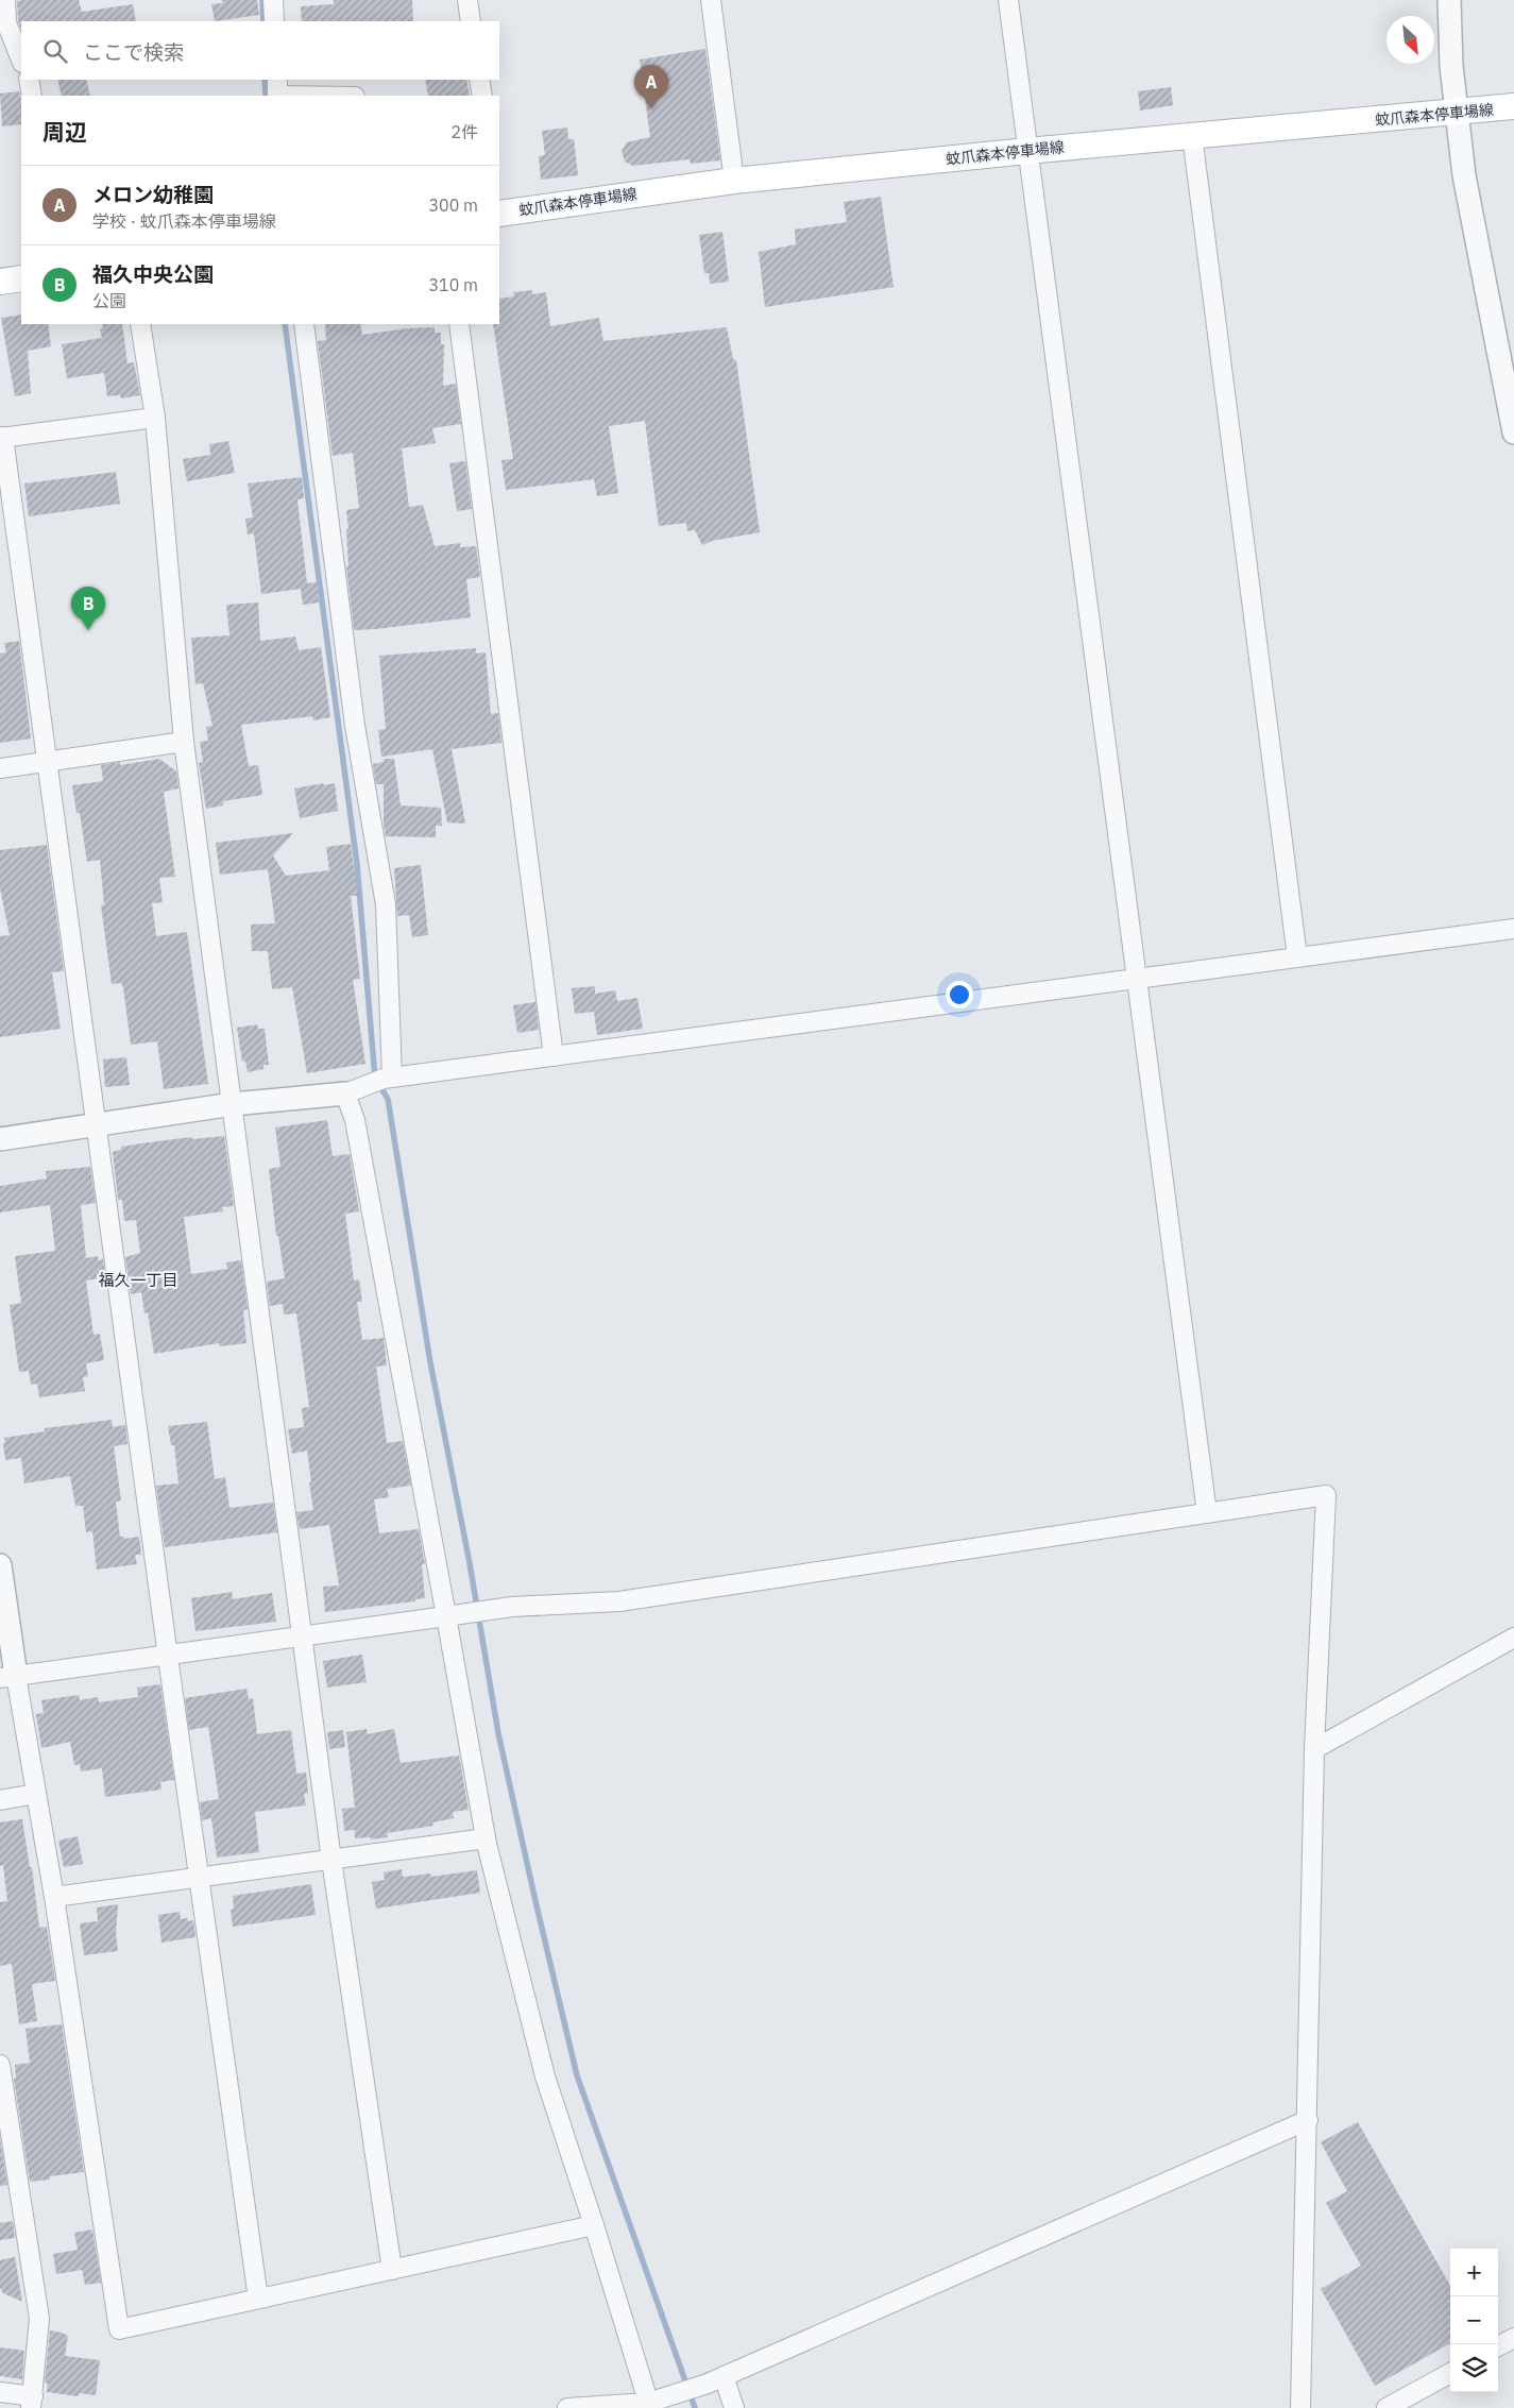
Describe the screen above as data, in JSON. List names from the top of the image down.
{
  "streets": {
    "main road": ["蚊爪森本停車場線"]
  },
  "districts": ["福久一丁目"],
  "north": "bottom right",
  "page": {
    "search": "ここで検索",
    "pins": ["A", "B"],
    "heading": ["周辺", "2件"],
    "list": [
      {
        "mark": "A",
        "name": "メロン幼稚園",
        "note": "学校 · 蚊爪森本停車場線",
        "value": "300 m"
      },
      {
        "mark": "B",
        "name": "福久中央公園",
        "note": "公園",
        "value": "310 m"
      }
    ],
    "map_buttons": ["+", "−"]
  }
}
